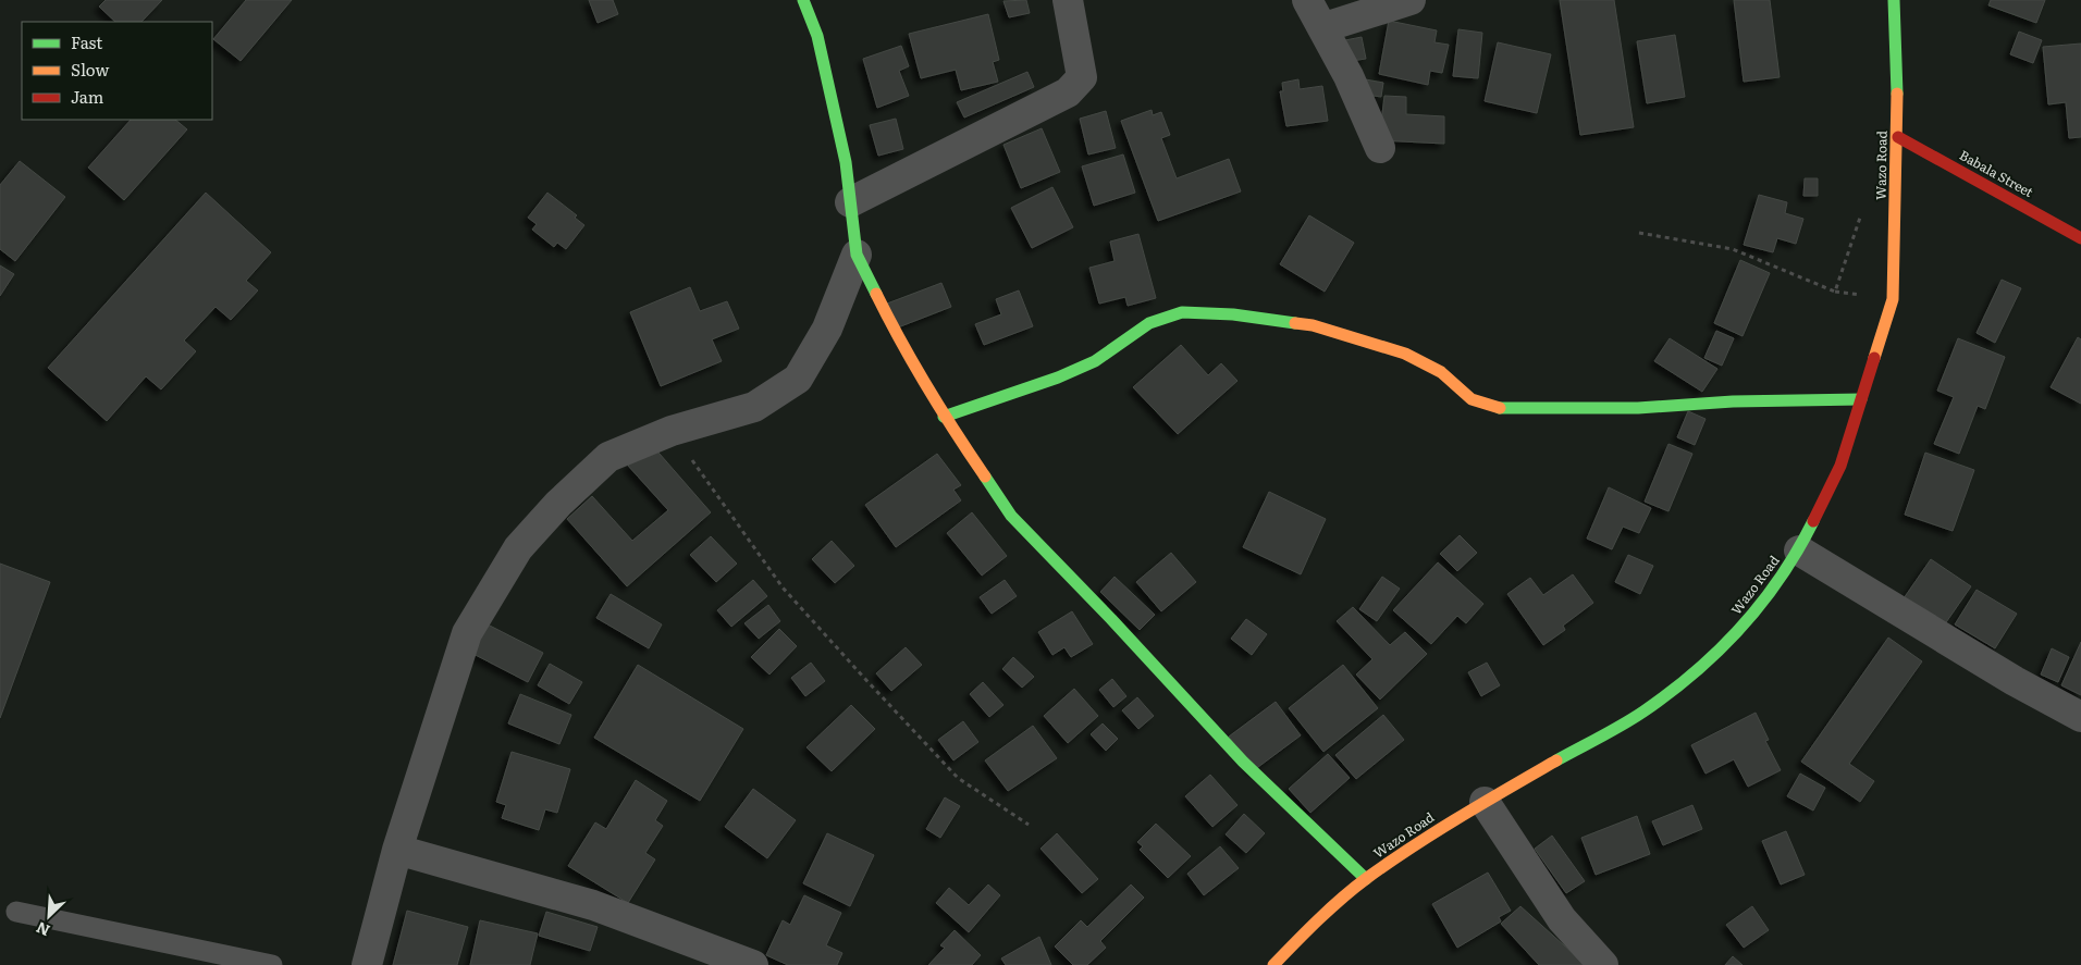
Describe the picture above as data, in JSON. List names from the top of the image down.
{
  "streets": {
    "street": ["Wazo Road", "Babala Street"]
  },
  "crossings": [
    ["Wazo Road", "Babala Street"]
  ],
  "legend": ["Fast", "Slow", "Jam"],
  "north": "bottom left"
}
